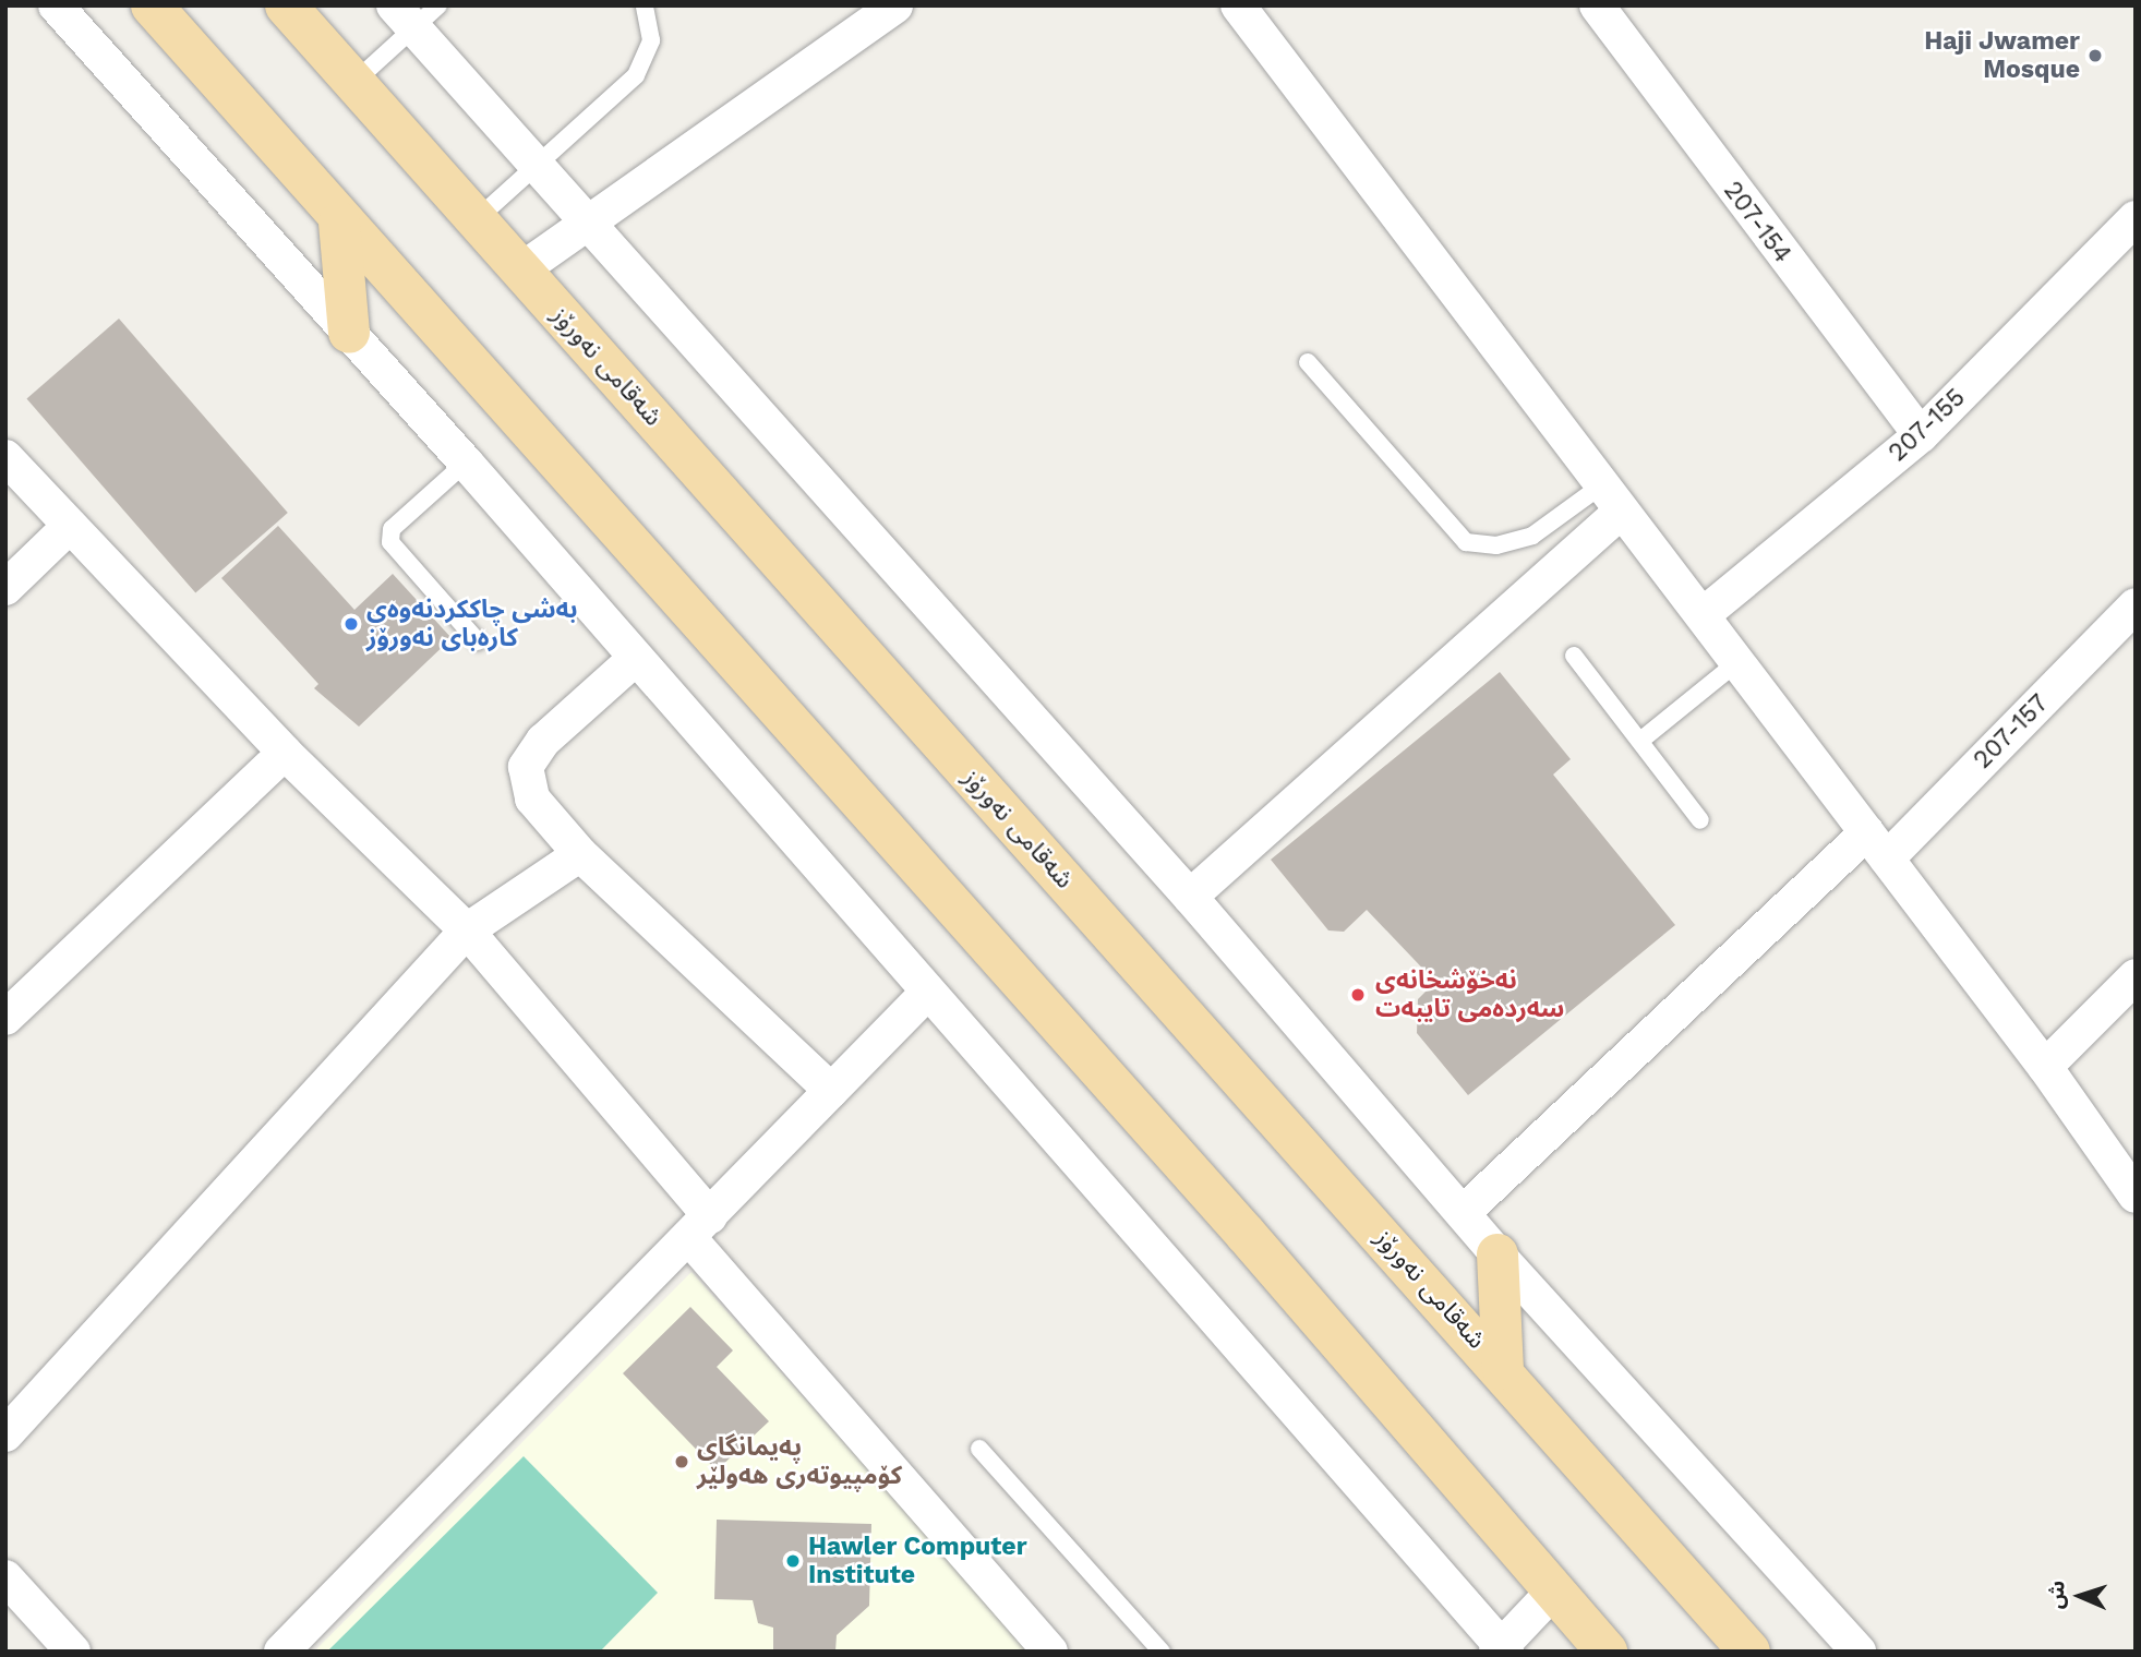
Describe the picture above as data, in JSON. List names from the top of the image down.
{
  "streets": {
    "main road": ["شەقامی نەورۆز"],
    "street": ["207-154", "207-155", "207-157"]
  },
  "crossings": [
    ["207-154", "207-155"]
  ],
  "places": [
    "Haji Jwamer Mosque",
    "به‌شی چاككردنه‌وه‌ی كاره‌بای نه‌ورۆز",
    "نەخۆشخانەی سەردەمی تایبەت",
    "پەیمانگای کۆمپیوتەری هەولێر",
    "Hawler Computer Institute"
  ],
  "north": "left"
}
